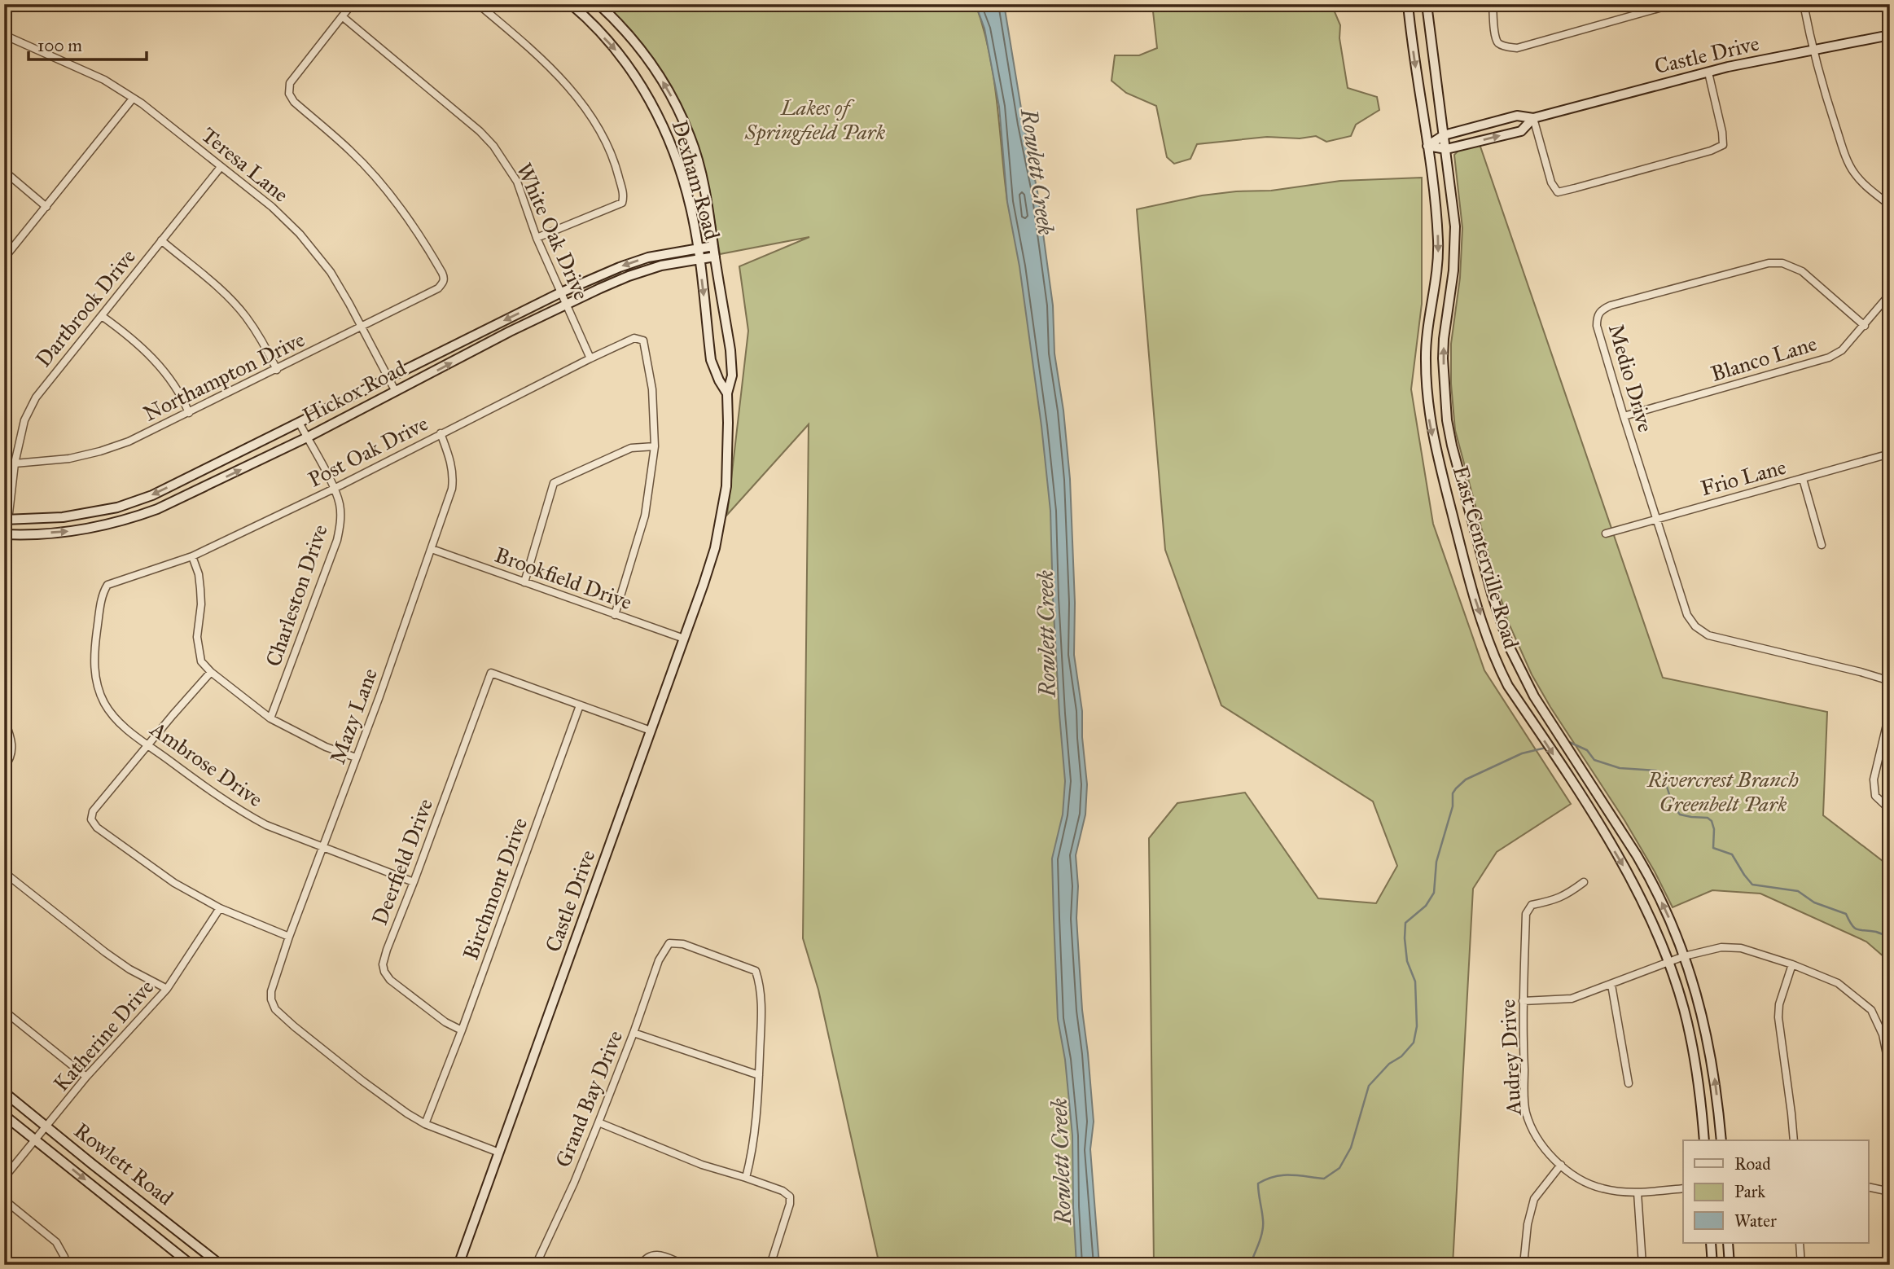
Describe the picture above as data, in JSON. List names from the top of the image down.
{
  "streets": {
    "main road": [
      "Castle Drive",
      "Dexham Road",
      "Hickox Road",
      "East Centerville Road",
      "Rowlett Road"
    ],
    "street": [
      "Teresa Lane",
      "White Oak Drive",
      "Dartbrook Drive",
      "Blanco Lane",
      "Northampton Drive",
      "Medio Drive",
      "Post Oak Drive",
      "Frio Lane",
      "Brookfield Drive",
      "Charleston Drive",
      "Mazy Lane",
      "Ambrose Drive",
      "Deerfield Drive",
      "Birchmont Drive",
      "Katherine Drive",
      "Audrey Drive",
      "Grand Bay Drive"
    ]
  },
  "crossings": [
    ["Castle Drive", "Dexham Road"],
    ["Castle Drive", "East Centerville Road"],
    ["Castle Drive", "Brookfield Drive"],
    ["Teresa Lane", "Dartbrook Drive"],
    ["Teresa Lane", "Northampton Drive"],
    ["Teresa Lane", "Hickox Road"],
    ["Dexham Road", "Hickox Road"],
    ["White Oak Drive", "Northampton Drive"],
    ["White Oak Drive", "Hickox Road"],
    ["White Oak Drive", "Post Oak Drive"],
    ["Dartbrook Drive", "Northampton Drive"],
    ["Dartbrook Drive", "Hickox Road"],
    ["Blanco Lane", "Medio Drive"],
    ["Medio Drive", "Frio Lane"],
    ["Hickox Road", "Charleston Drive"],
    ["Post Oak Drive", "Charleston Drive"],
    ["Post Oak Drive", "Mazy Lane"],
    ["Post Oak Drive", "Ambrose Drive"],
    ["Brookfield Drive", "Mazy Lane"],
    ["Mazy Lane", "Ambrose Drive"],
    ["Mazy Lane", "Birchmont Drive"],
    ["Ambrose Drive", "Deerfield Drive"],
    ["Deerfield Drive", "Birchmont Drive"],
    ["Katherine Drive", "Rowlett Road"]
  ],
  "water": ["Rowlett Creek"],
  "parks": ["Lakes of Springfield Park", "Rivercrest Branch Greenbelt Park"],
  "legend": ["Road", "Park", "Water"],
  "scale_bar": "100 m"
}
